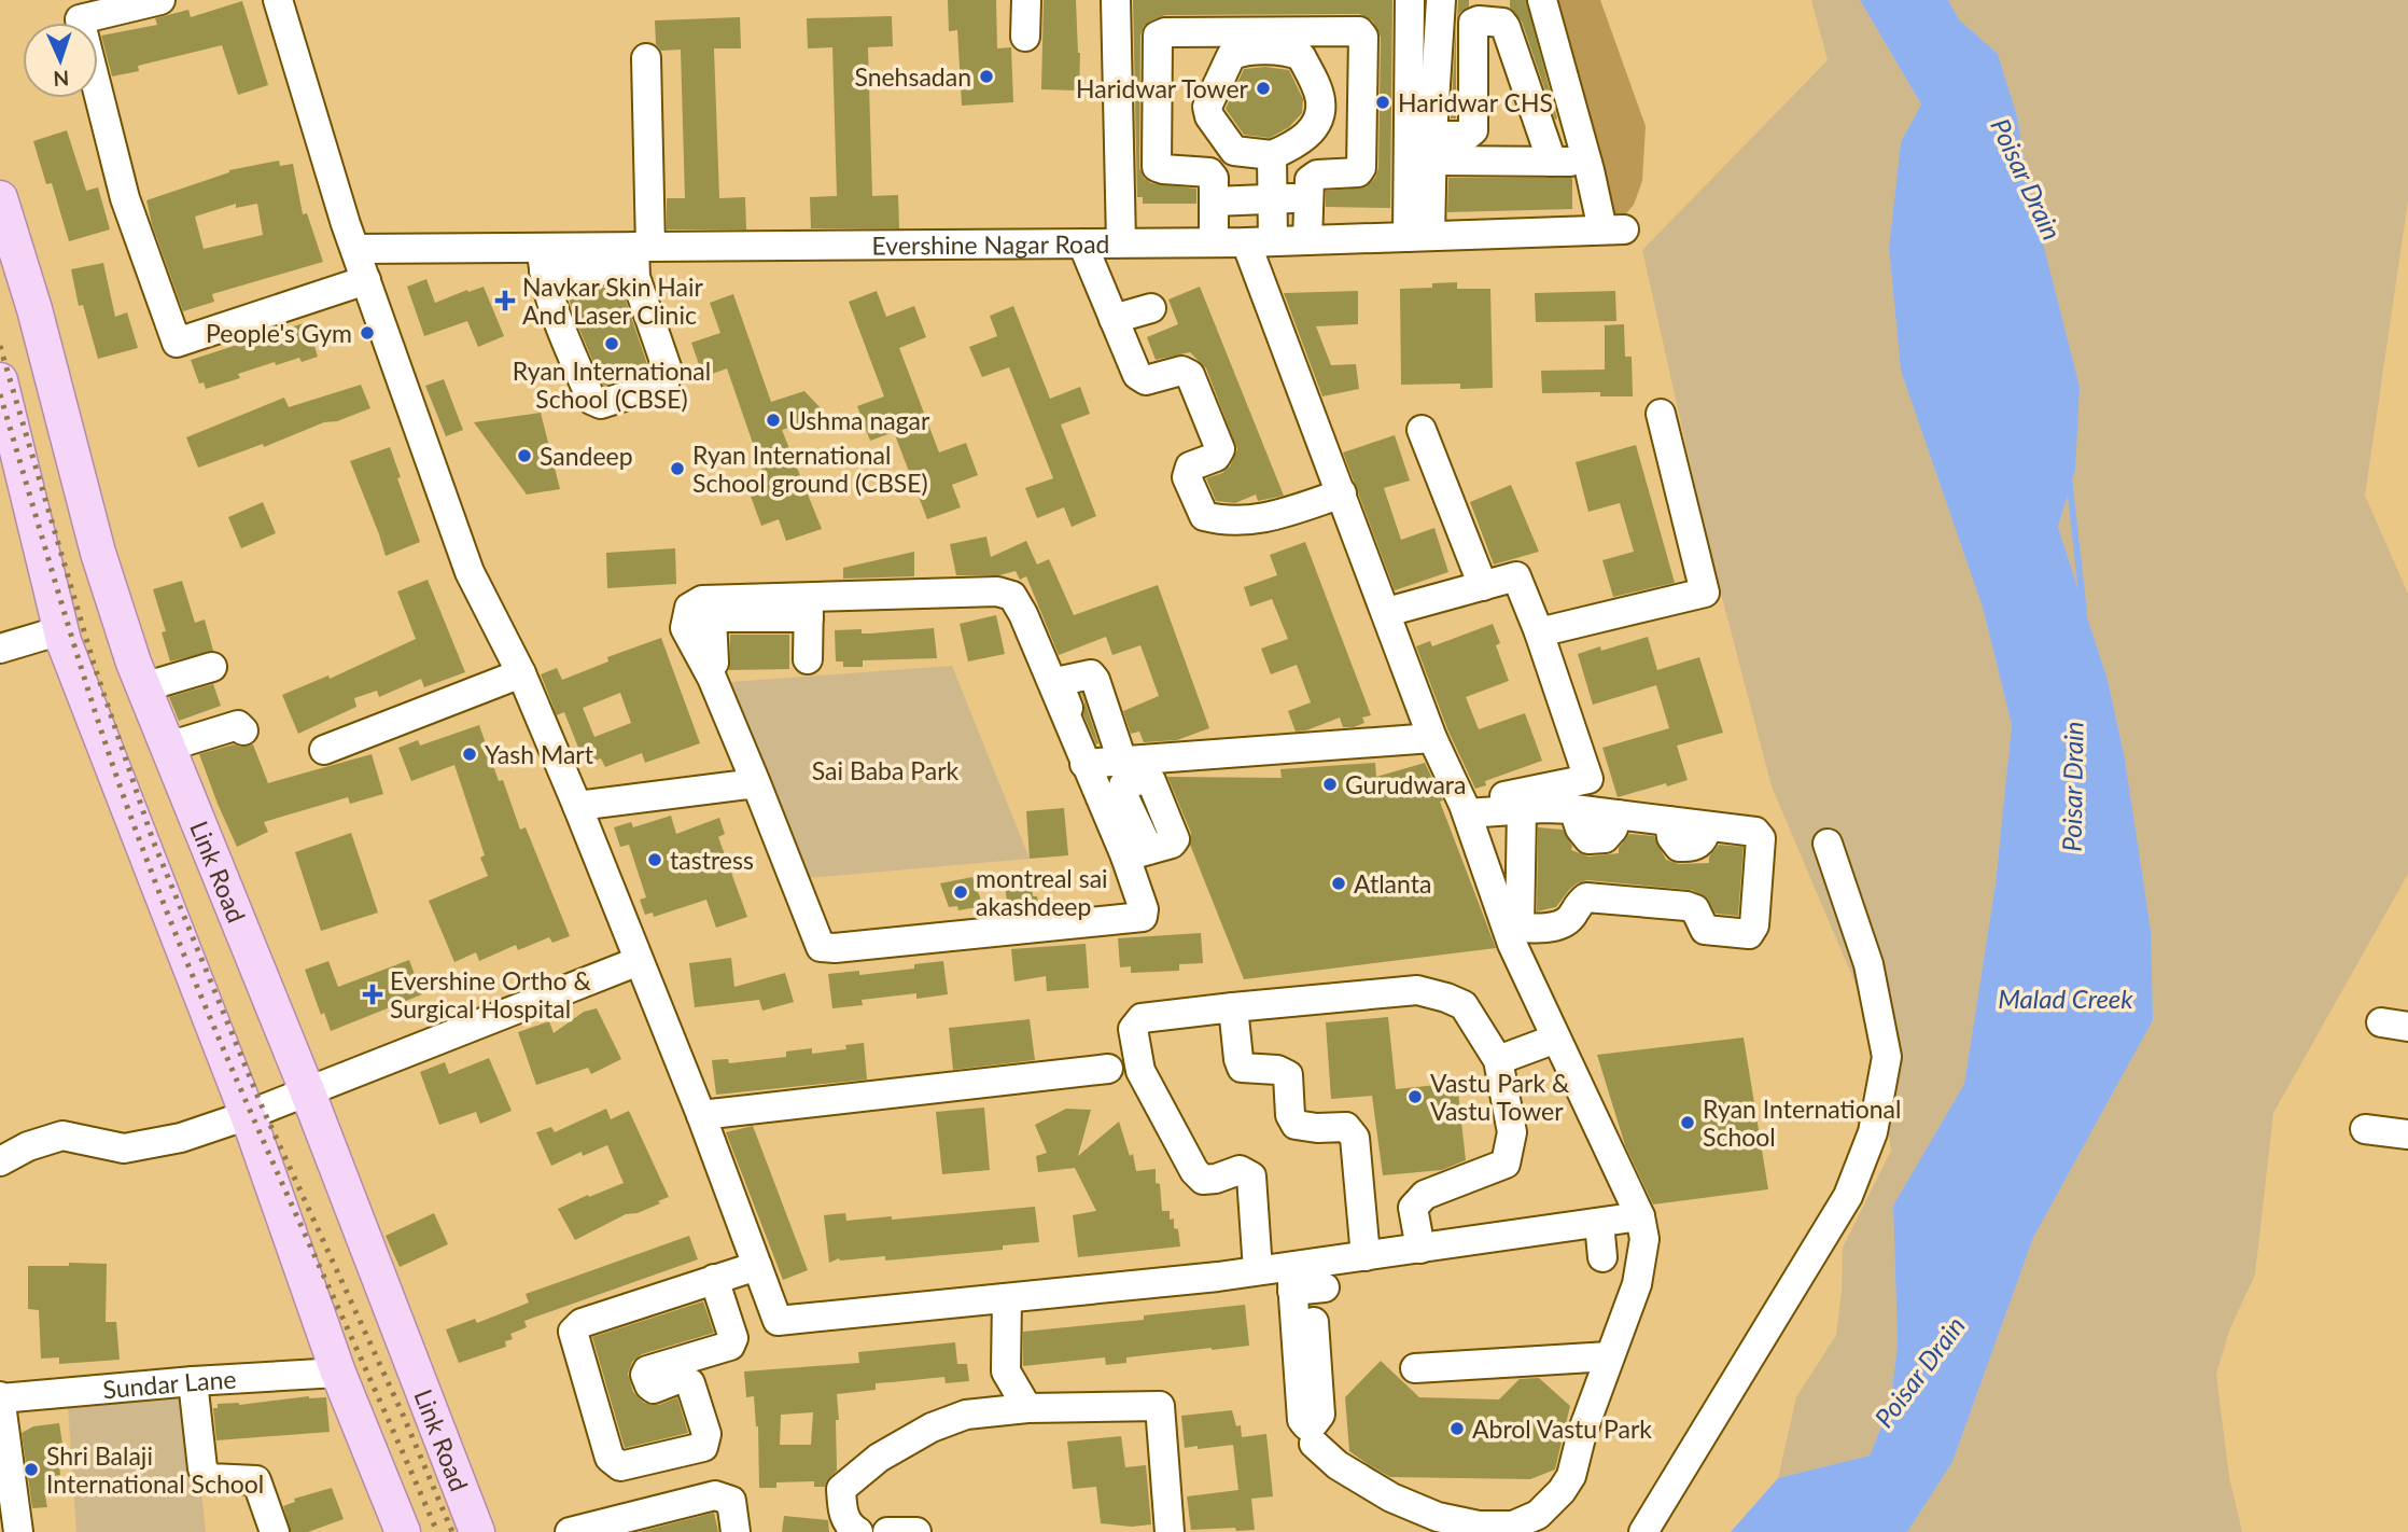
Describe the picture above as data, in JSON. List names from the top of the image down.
{
  "streets": {
    "main road": ["Link Road"],
    "street": ["Evershine Nagar Road", "Sundar Lane"]
  },
  "water": ["Poisar Drain", "Malad Creek"],
  "parks": ["Sai Baba Park"],
  "places": {
    "other": [
      "Snehsadan",
      "Haridwar Tower",
      "Haridwar CHS",
      "People's Gym",
      "Ryan International School (CBSE)",
      "Ushma nagar",
      "Sandeep",
      "Ryan International School ground (CBSE)",
      "Yash Mart",
      "Gurudwara",
      "tastress",
      "Atlanta",
      "montreal sai akashdeep",
      "Vastu Park & Vastu Tower",
      "Ryan International School",
      "Abrol Vastu Park",
      "Shri Balaji International School"
    ],
    "health": ["Navkar Skin Hair And Laser Clinic", "Evershine Ortho & Surgical Hospital"]
  },
  "north": "bottom"
}
